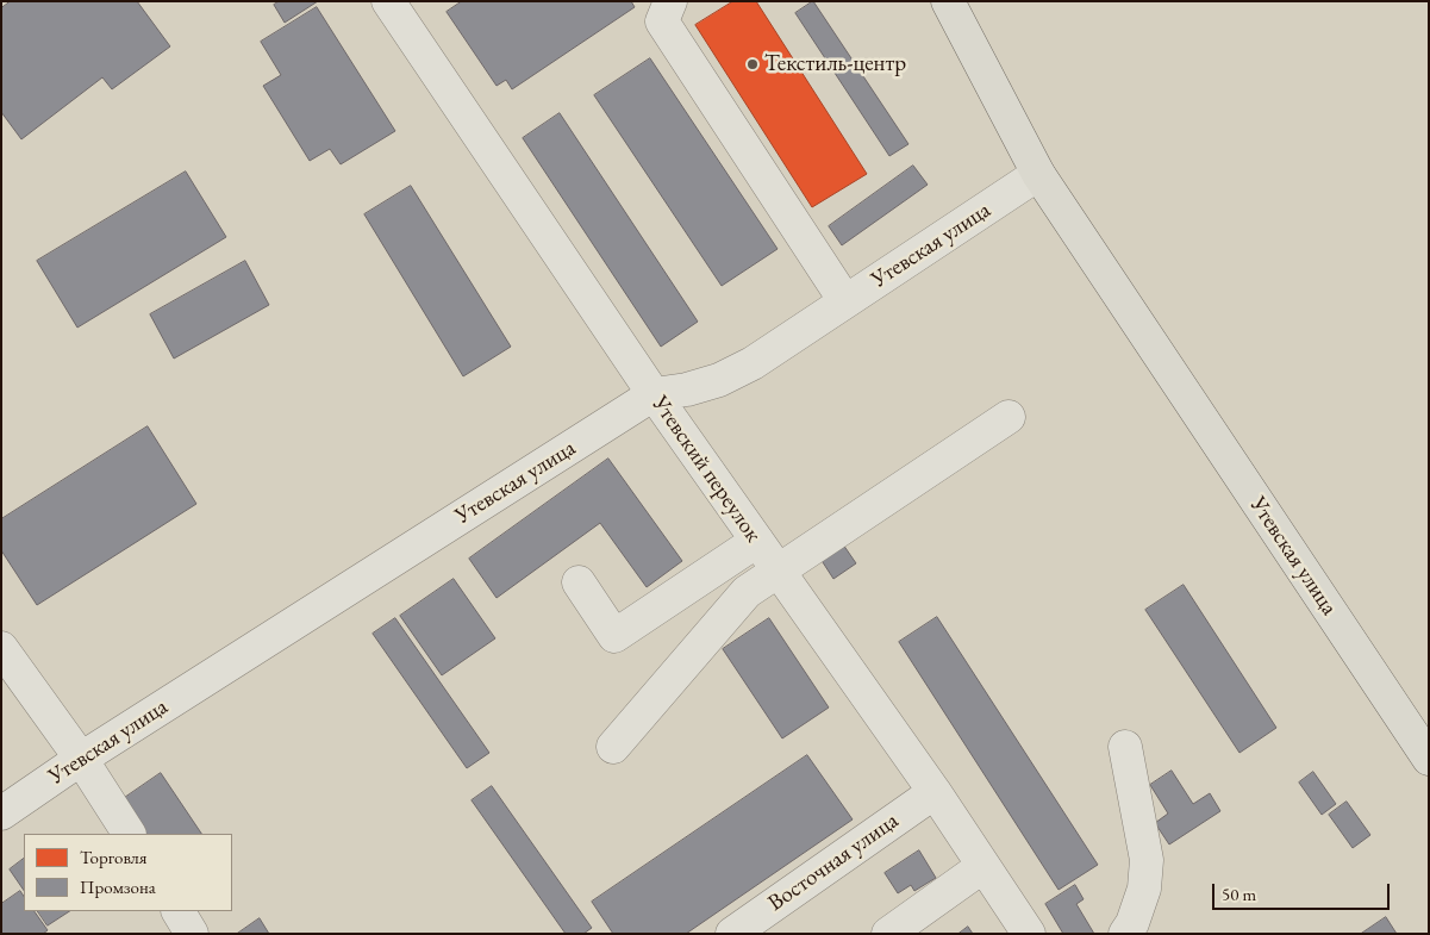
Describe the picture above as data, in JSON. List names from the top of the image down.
{
  "streets": {
    "main road": ["Утевская улица"],
    "street": ["Утевский переулок", "Восточная улица"]
  },
  "crossings": [
    ["Утевская улица", "Утевский переулок"],
    ["Утевский переулок", "Восточная улица"]
  ],
  "places": ["Текстиль-центр"],
  "legend": ["Торговля", "Промзона"],
  "scale_bar": "50 m"
}
